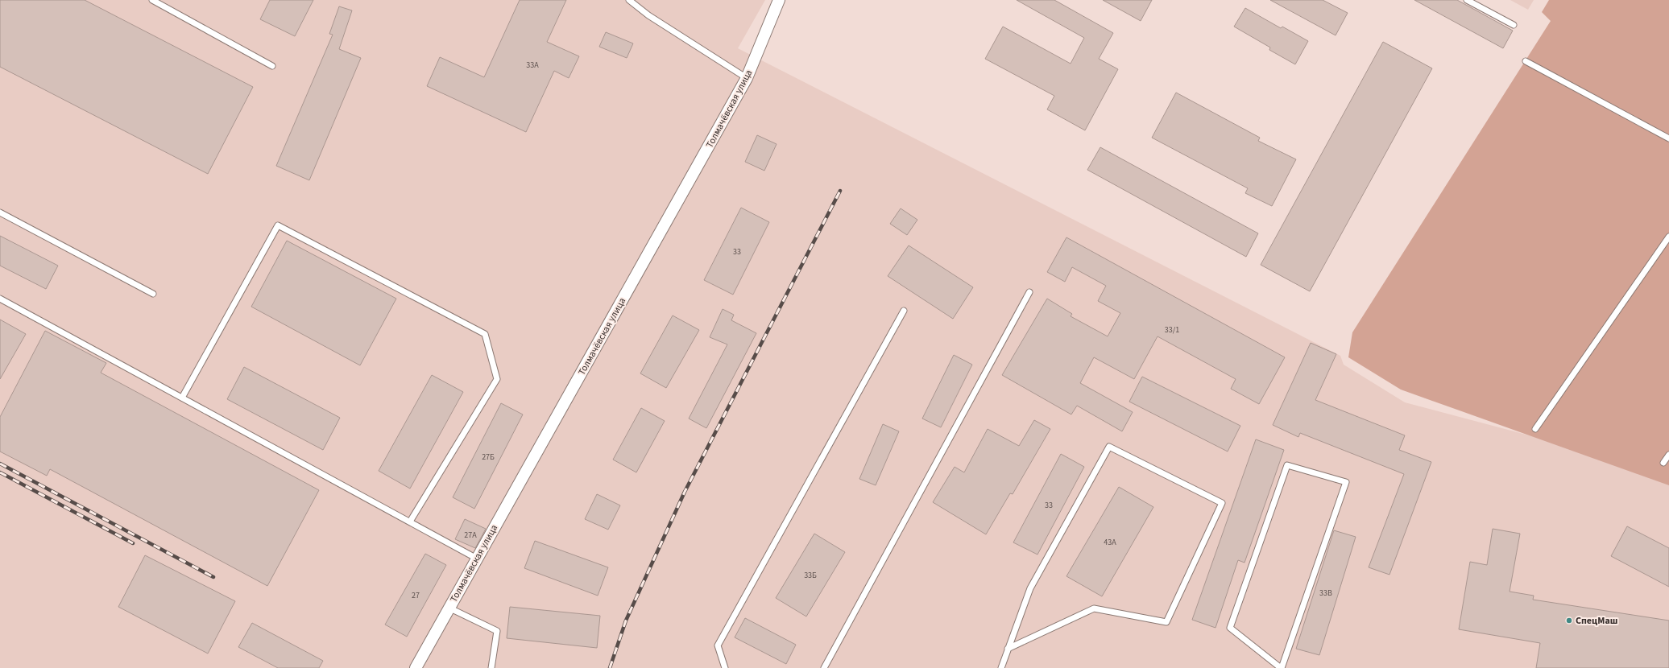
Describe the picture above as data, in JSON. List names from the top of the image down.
{
  "streets": {
    "street": ["Толмачёвская улица"]
  },
  "places": ["СпецМаш"],
  "house_numbers": [
    "33А",
    "33",
    "33/1",
    "27Б",
    "33",
    "27А",
    "43А",
    "33Б",
    "33В",
    "27"
  ]
}
